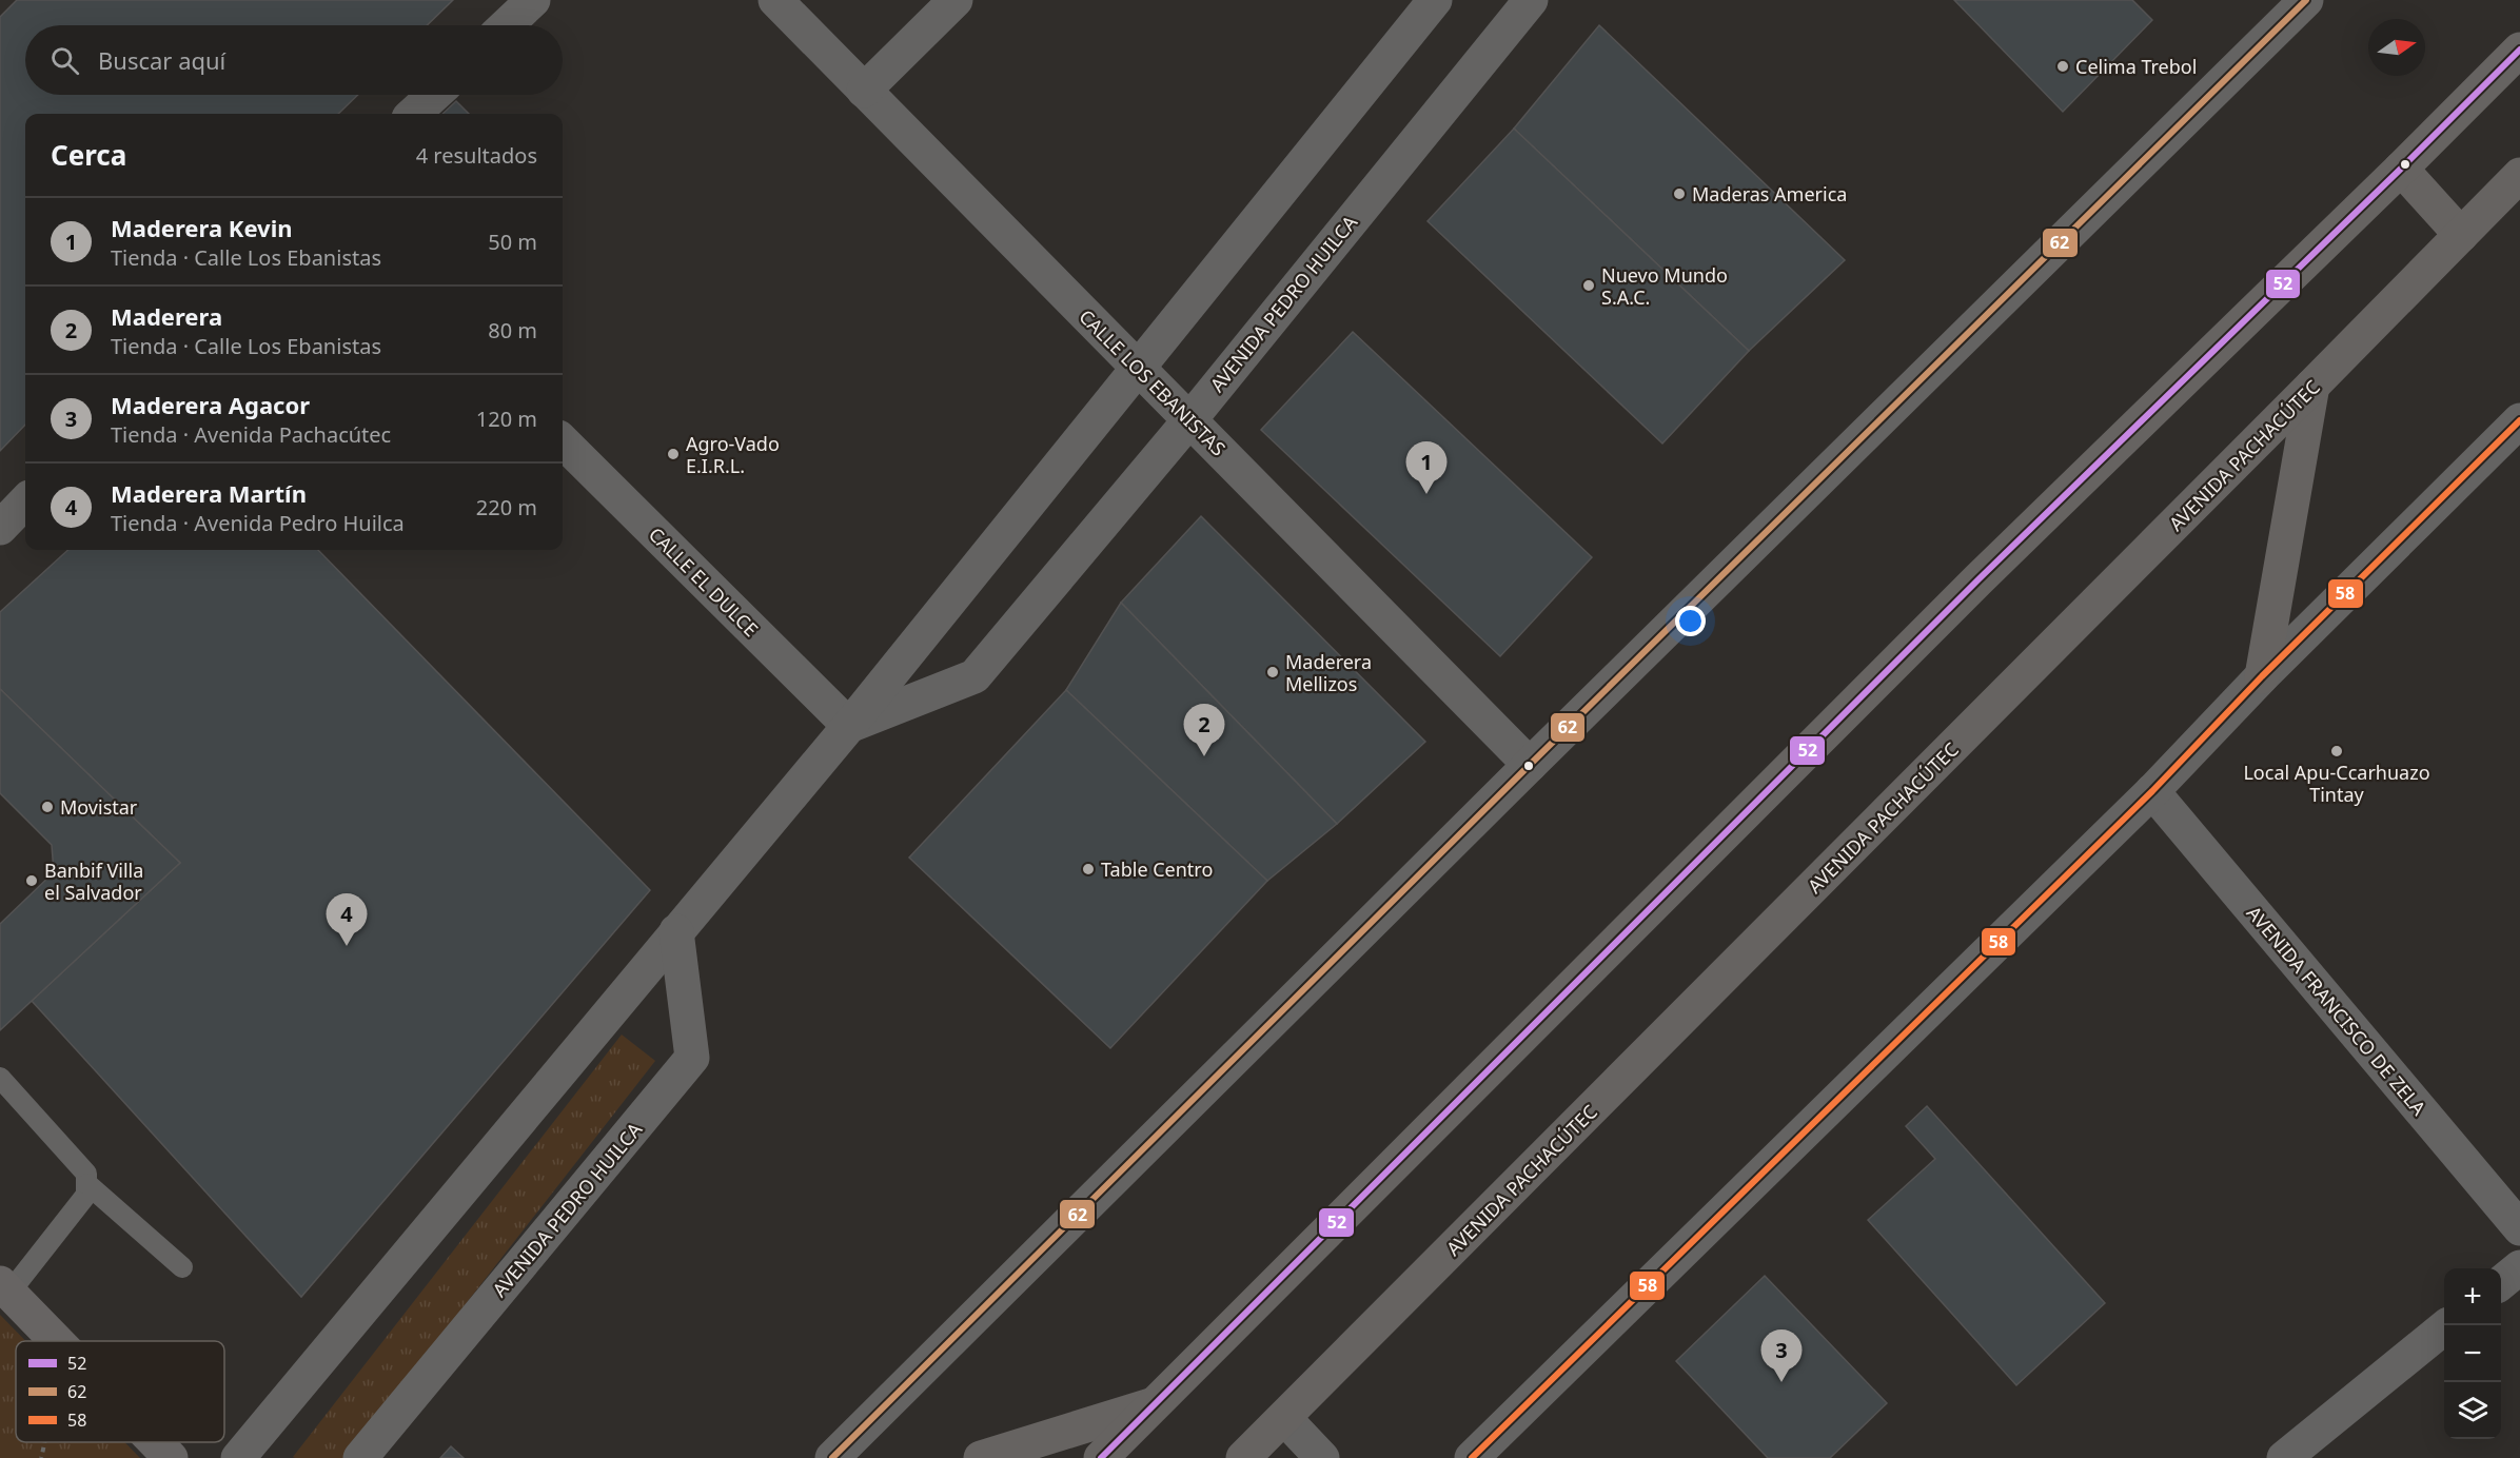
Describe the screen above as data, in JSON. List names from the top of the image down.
{
  "streets": {
    "main road": ["AVENIDA PACHACÚTEC"],
    "street": [
      "AVENIDA PEDRO HUILCA",
      "CALLE LOS EBANISTAS",
      "CALLE EL DULCE",
      "AVENIDA FRANCISCO DE ZELA"
    ]
  },
  "crossings": [
    ["AVENIDA PEDRO HUILCA", "CALLE LOS EBANISTAS"],
    ["AVENIDA PEDRO HUILCA", "CALLE EL DULCE"]
  ],
  "places": [
    "Celima Trebol",
    "Maderas America",
    "Nuevo Mundo S.A.C.",
    "Agro-Vado E.I.R.L.",
    "Maderera Mellizos",
    "Local Apu-Ccarhuazo Tintay",
    "Movistar",
    "Table Centro",
    "Banbif Villa el Salvador"
  ],
  "lines": ["transit line 62", "transit line 52", "transit line 58"],
  "legend": ["52", "62", "58"],
  "north": "right",
  "page": {
    "search": "Buscar aquí",
    "heading": ["Cerca", "4 resultados"],
    "list": [
      {
        "mark": "1",
        "name": "Maderera Kevin",
        "note": "Tienda · Calle Los Ebanistas",
        "value": "50 m"
      },
      {
        "mark": "2",
        "name": "Maderera",
        "note": "Tienda · Calle Los Ebanistas",
        "value": "80 m"
      },
      {
        "mark": "3",
        "name": "Maderera Agacor",
        "note": "Tienda · Avenida Pachacútec",
        "value": "120 m"
      },
      {
        "mark": "4",
        "name": "Maderera Martín",
        "note": "Tienda · Avenida Pedro Huilca",
        "value": "220 m"
      }
    ],
    "pins": [
      "1",
      "2",
      "4",
      "3"
    ],
    "map_buttons": ["+", "−"]
  }
}
